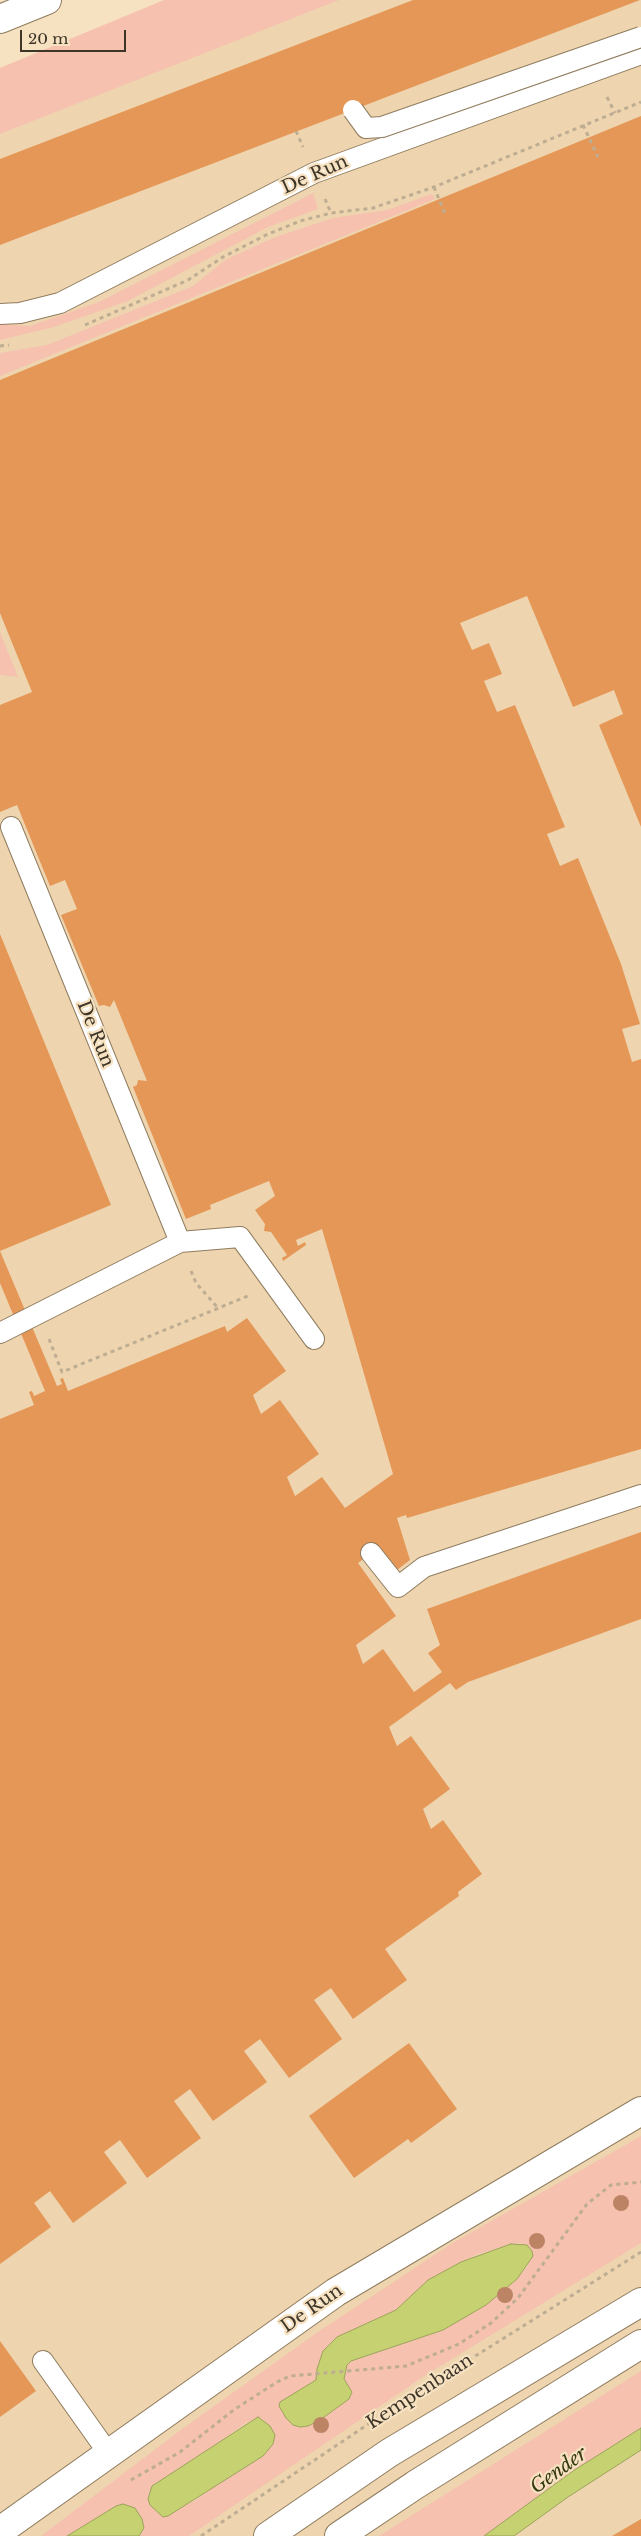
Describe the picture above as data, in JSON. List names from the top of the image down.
{
  "streets": {
    "main road": ["De Run", "Kempenbaan"]
  },
  "water": ["Gender"],
  "scale_bar": "20 m"
}
